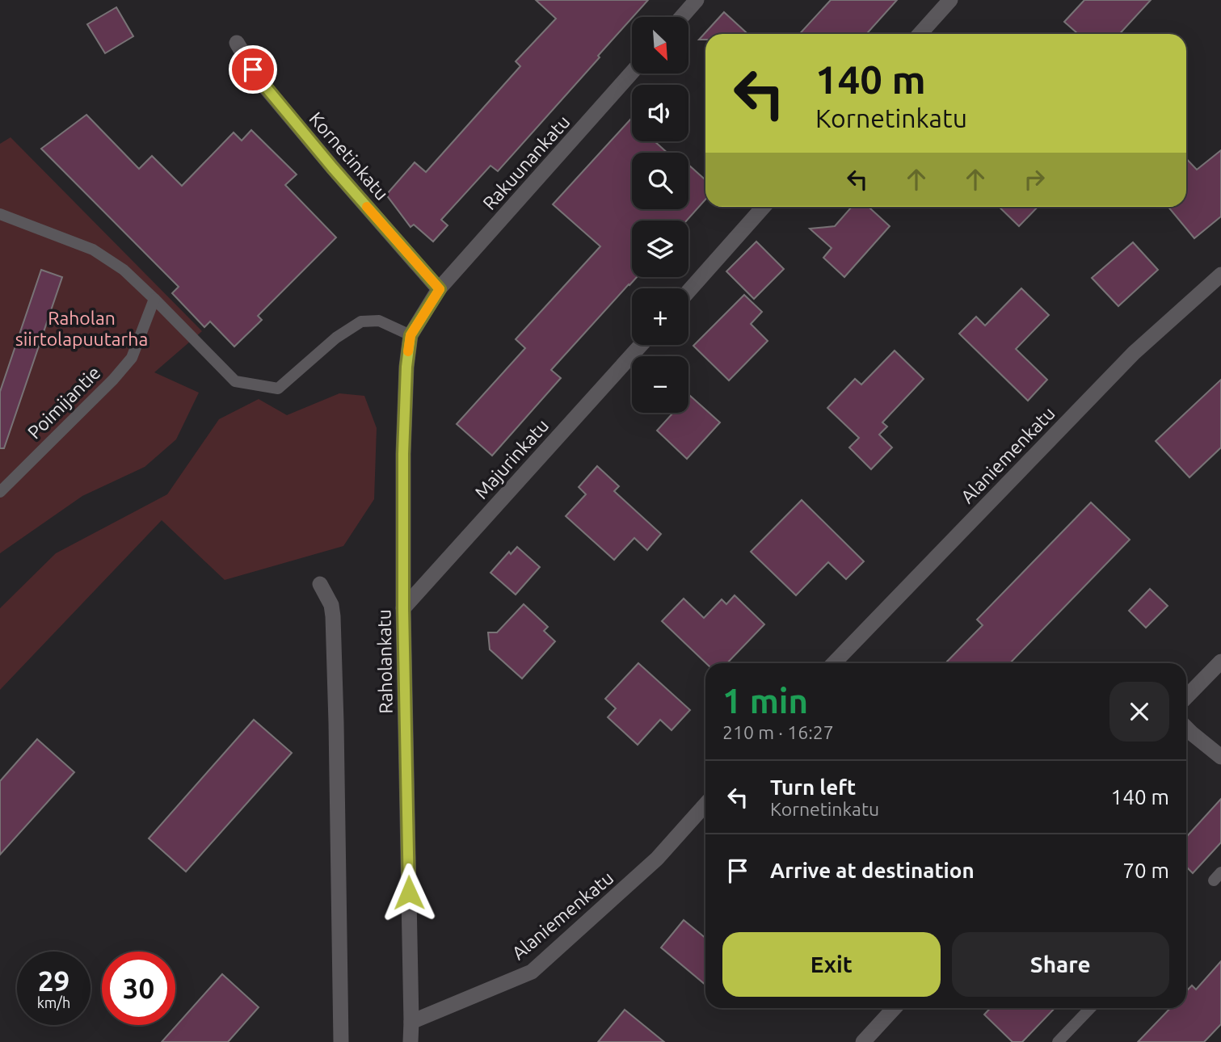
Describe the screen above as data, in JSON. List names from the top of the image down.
{
  "streets": {
    "street": [
      "Kornetinkatu",
      "Rakuunankatu",
      "Alaniemenkatu",
      "Majurinkatu",
      "Raholankatu"
    ],
    "lane": ["Poimijantie"]
  },
  "crossings": [
    ["Kornetinkatu", "Rakuunankatu"],
    ["Kornetinkatu", "Raholankatu"],
    ["Rakuunankatu", "Raholankatu"],
    ["Alaniemenkatu", "Raholankatu"],
    ["Majurinkatu", "Raholankatu"]
  ],
  "parks": ["Raholan siirtolapuutarha"],
  "north": "bottom right",
  "page": {
    "map_buttons": ["+", "−"],
    "turn": ["140 m", "Kornetinkatu"],
    "heading": ["1 min", "210 m · 16:27"],
    "list": [
      {
        "name": "Turn left",
        "note": "Kornetinkatu",
        "value": "140 m"
      },
      {
        "name": "Arrive at destination",
        "value": "70 m"
      }
    ],
    "buttons": ["Exit", "Share"],
    "speed": "29 km/h",
    "limit": "30"
  }
}
